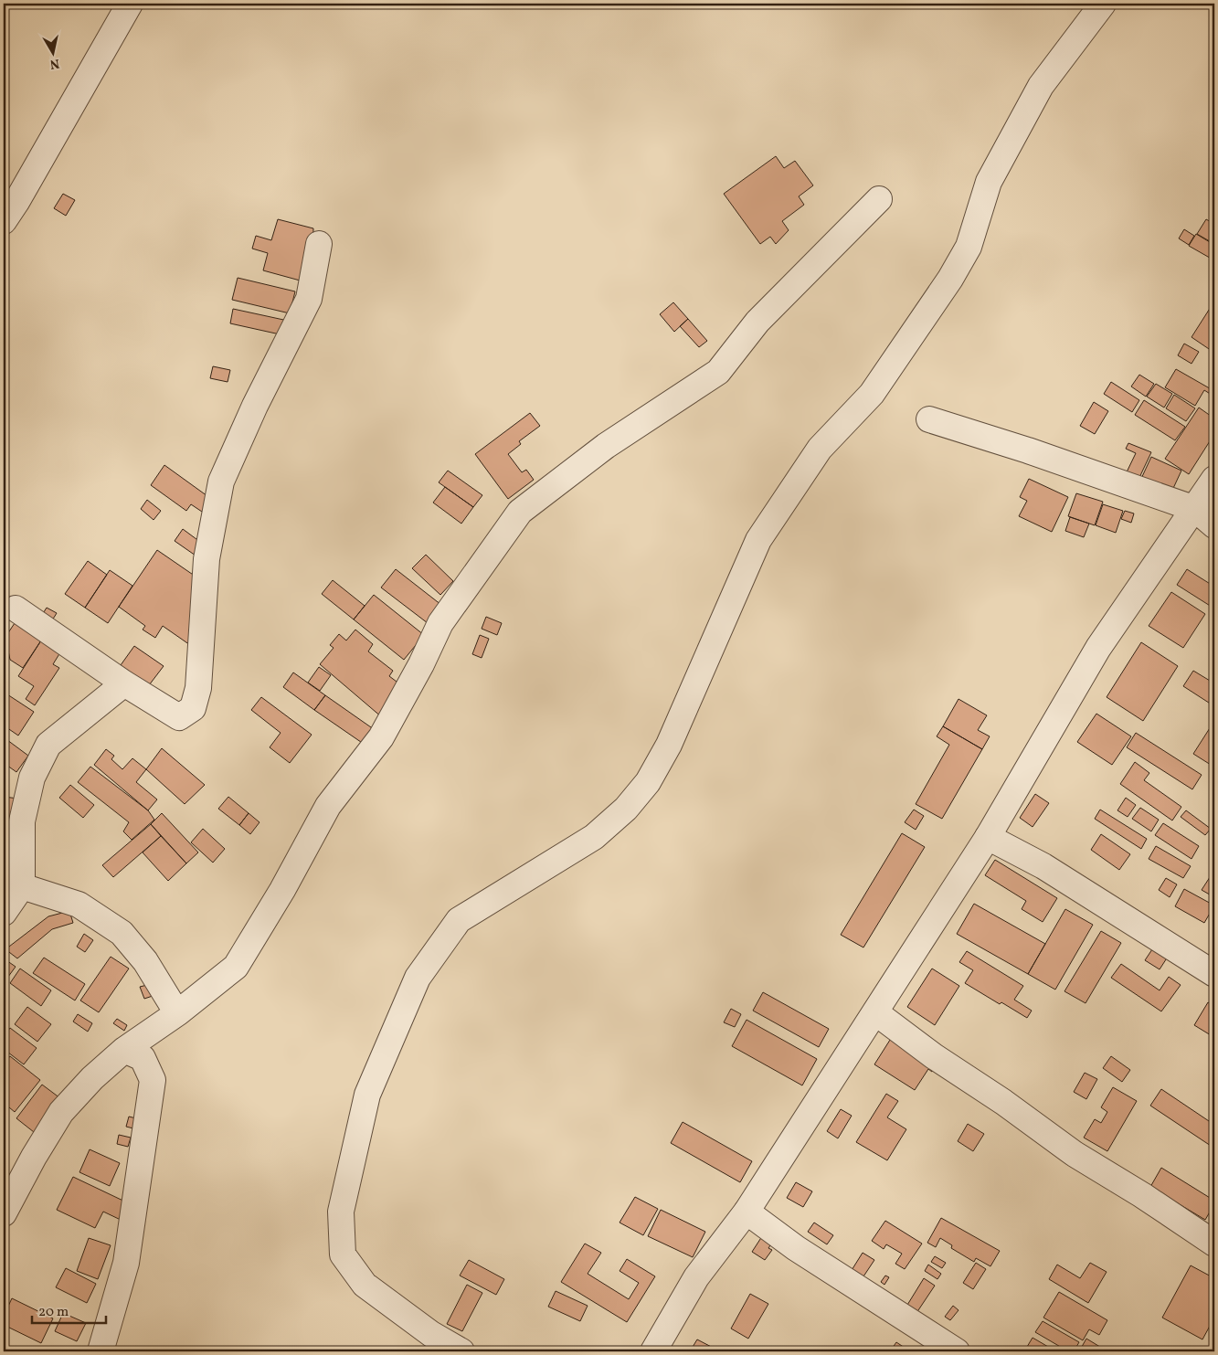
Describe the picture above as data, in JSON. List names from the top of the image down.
{
  "scale_bar": "20 m",
  "north": "bottom"
}
